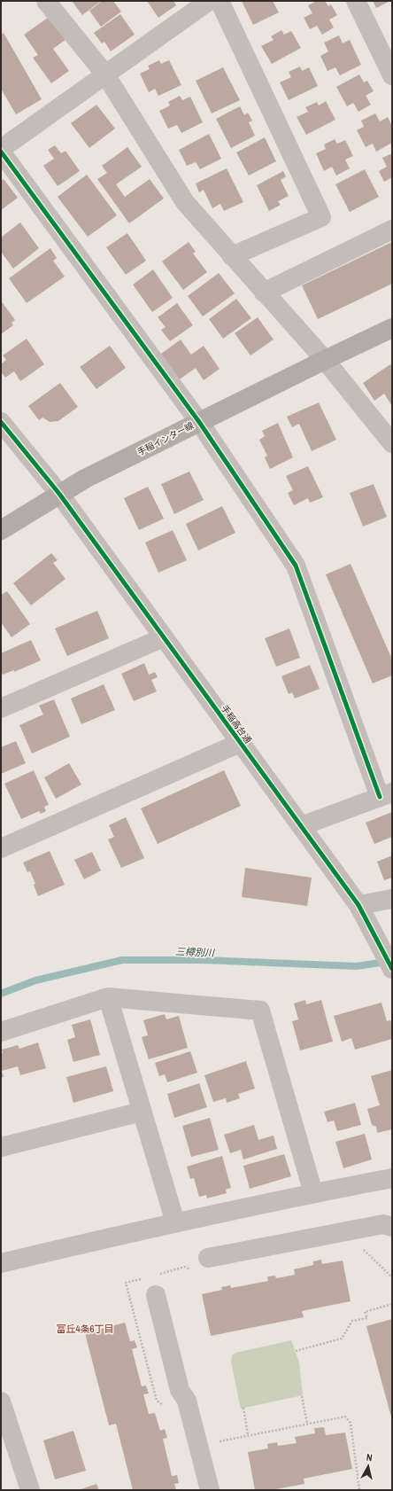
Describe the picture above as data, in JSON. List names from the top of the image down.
{
  "streets": {
    "main road": ["手稲インター線"],
    "street": ["手稲高台通"]
  },
  "crossings": [
    ["手稲インター線", "手稲高台通"]
  ],
  "districts": ["富丘4条6丁目"],
  "water": ["三樽別川"],
  "north": "top"
}
